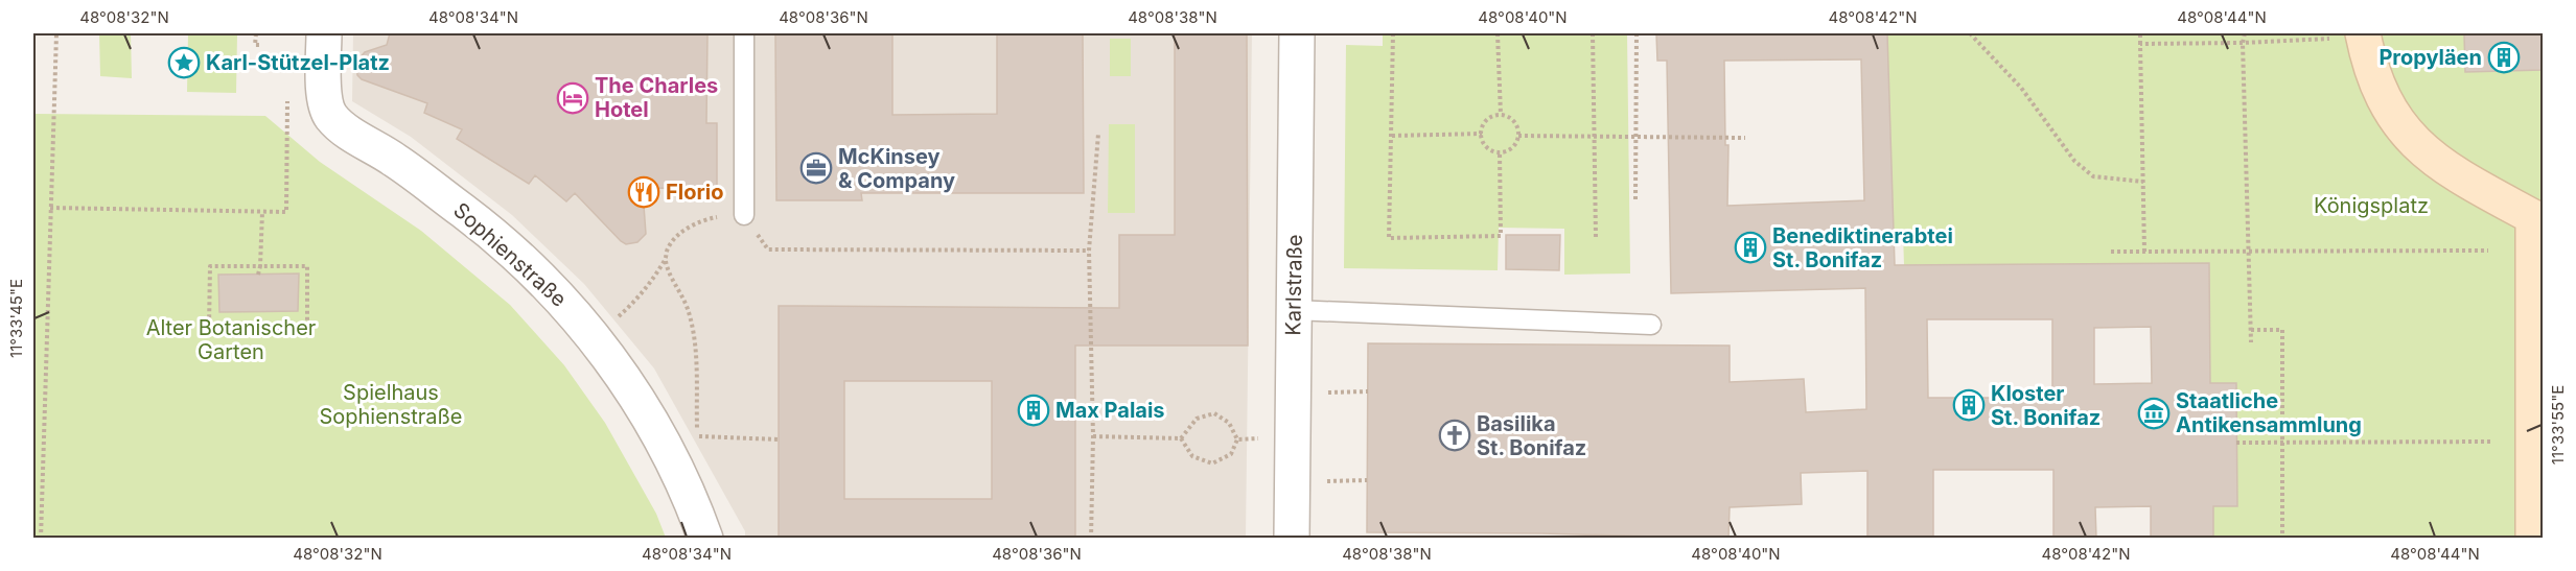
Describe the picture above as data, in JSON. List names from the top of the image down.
{
  "streets": {
    "street": ["Sophienstraße", "Karlstraße"]
  },
  "parks": ["Königsplatz", "Alter Botanischer Garten", "Spielhaus Sophienstraße"],
  "places": {
    "building": [
      "Propyläen",
      "Benediktinerabtei St. Bonifaz",
      "Kloster St. Bonifaz",
      "Max Palais"
    ],
    "place": ["Karl-Stützel-Platz"],
    "hotel": ["The Charles Hotel"],
    "office": ["McKinsey & Company"],
    "restaurant": ["Florio"],
    "museum": ["Staatliche Antikensammlung"],
    "church": ["Basilika St. Bonifaz"]
  },
  "coordinates": [
    "48°08'32\"N",
    "48°08'34\"N",
    "48°08'36\"N",
    "48°08'38\"N",
    "48°08'40\"N",
    "48°08'42\"N",
    "48°08'44\"N",
    "11°33'45\"E",
    "11°33'55\"E"
  ]
}
